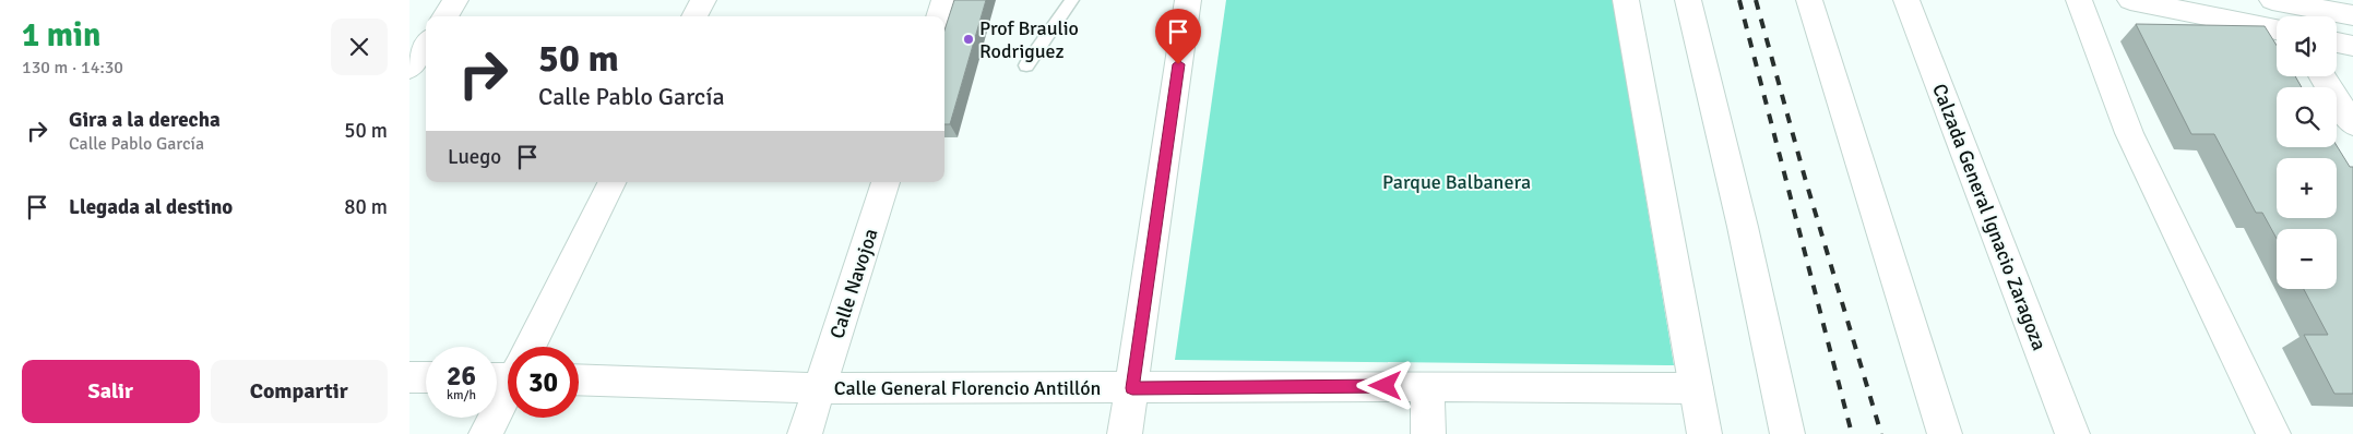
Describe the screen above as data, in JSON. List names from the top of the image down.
{
  "streets": {
    "main road": ["Calzada General Ignacio Zaragoza", "Calle Navojoa", "Calle General Florencio Antillón"]
  },
  "crossings": [
    ["Calle Navojoa", "Calle General Florencio Antillón"]
  ],
  "parks": ["Parque Balbanera"],
  "places": ["Prof Braulio Rodriguez"],
  "page": {
    "heading": ["1 min", "130 m · 14:30"],
    "map_buttons": ["+", "−"],
    "turn": ["50 m", "Calle Pablo García"],
    "list": [
      {
        "name": "Gira a la derecha",
        "note": "Calle Pablo García",
        "value": "50 m"
      },
      {
        "name": "Llegada al destino",
        "value": "80 m"
      }
    ],
    "then": "Luego",
    "speed": "26 km/h",
    "limit": "30",
    "buttons": ["Salir", "Compartir"]
  }
}
